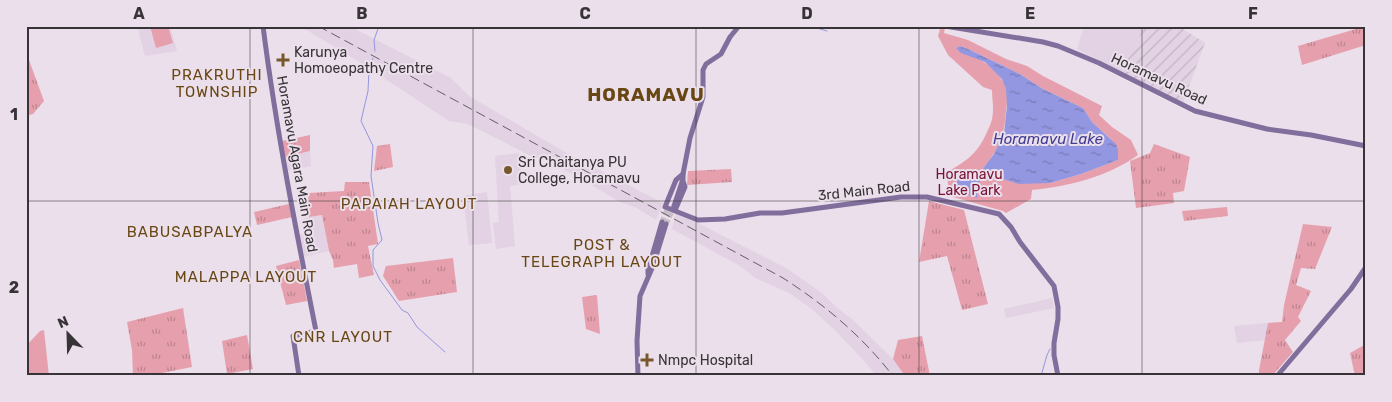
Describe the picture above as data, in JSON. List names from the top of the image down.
{
  "streets": {
    "street": ["Horamavu Road", "Horamavu Agara Main Road", "3rd Main Road"]
  },
  "districts": [
    "PRAKRUTHI TOWNSHIP",
    "HORAMAVU",
    "PAPAIAH LAYOUT",
    "BABUSABPALYA",
    "POST & TELEGRAPH LAYOUT",
    "MALAPPA LAYOUT",
    "CNR LAYOUT"
  ],
  "water": ["Horamavu Lake"],
  "parks": ["Horamavu Lake Park"],
  "places": {
    "health": ["Karunya Homoeopathy Centre", "Nmpc Hospital"],
    "other": ["Sri Chaitanya PU College, Horamavu"]
  },
  "north": "top left",
  "grid": {
    "columns": [
      "A",
      "B",
      "C",
      "D",
      "E",
      "F"
    ],
    "rows": ["1", "2"]
  }
}
